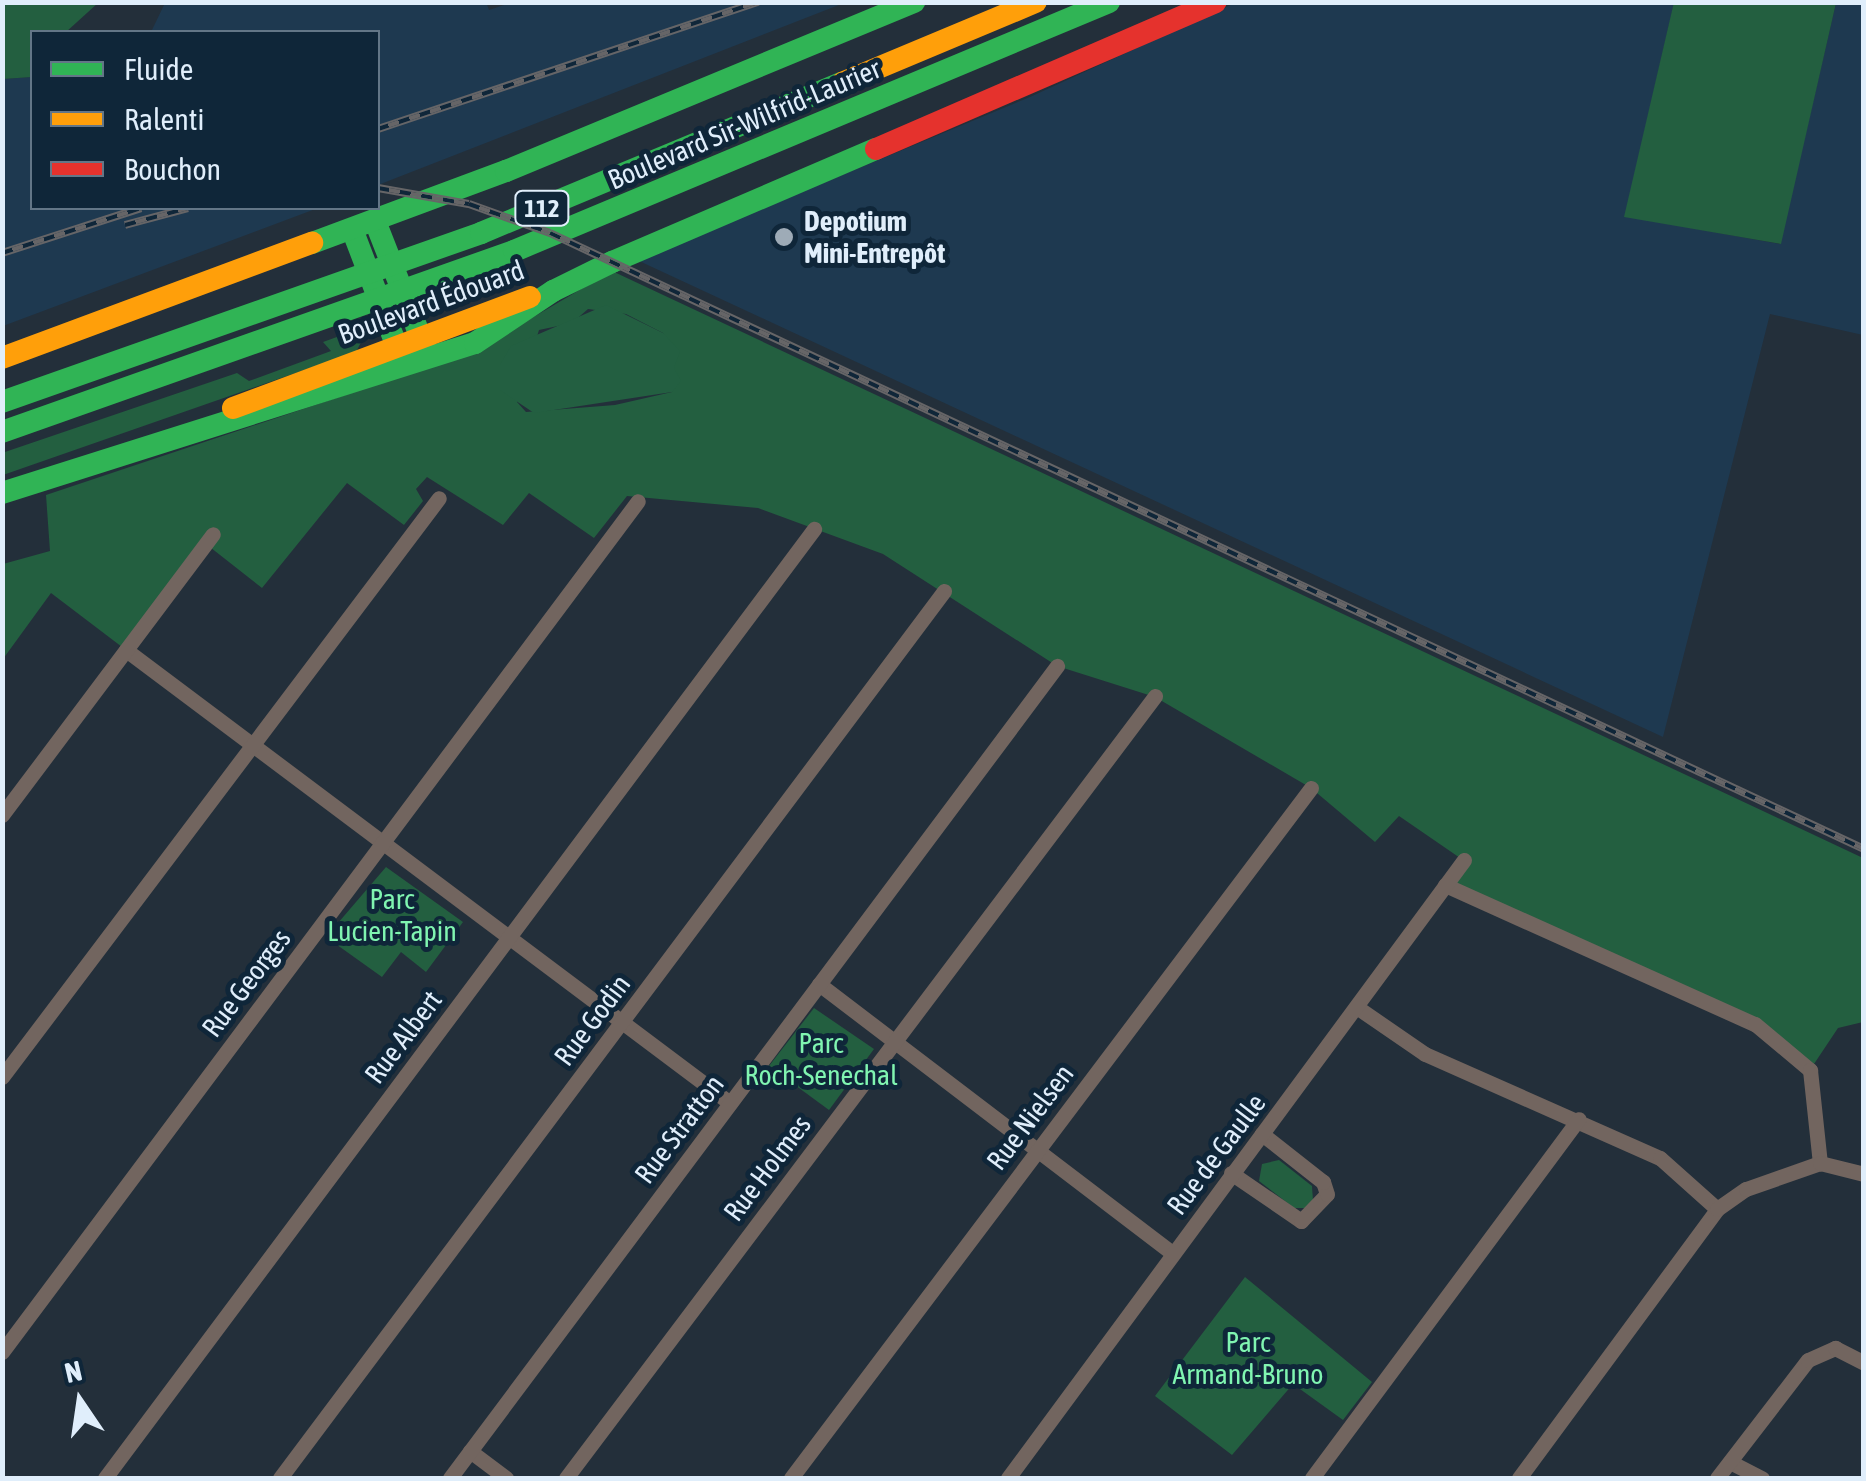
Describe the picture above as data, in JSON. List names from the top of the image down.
{
  "streets": {
    "main road": ["Boulevard Sir-Wilfrid-Laurier", "112", "Boulevard Édouard"],
    "street": [
      "Rue Georges",
      "Rue Godin",
      "Rue Albert",
      "Rue Nielsen",
      "Rue Stratton",
      "Rue de Gaulle",
      "Rue Holmes"
    ]
  },
  "parks": ["Parc Lucien-Tapin", "Parc Roch-Senechal", "Parc Armand-Bruno"],
  "places": ["Depotium Mini-Entrepôt"],
  "legend": ["Fluide", "Ralenti", "Bouchon"],
  "north": "top"
}
